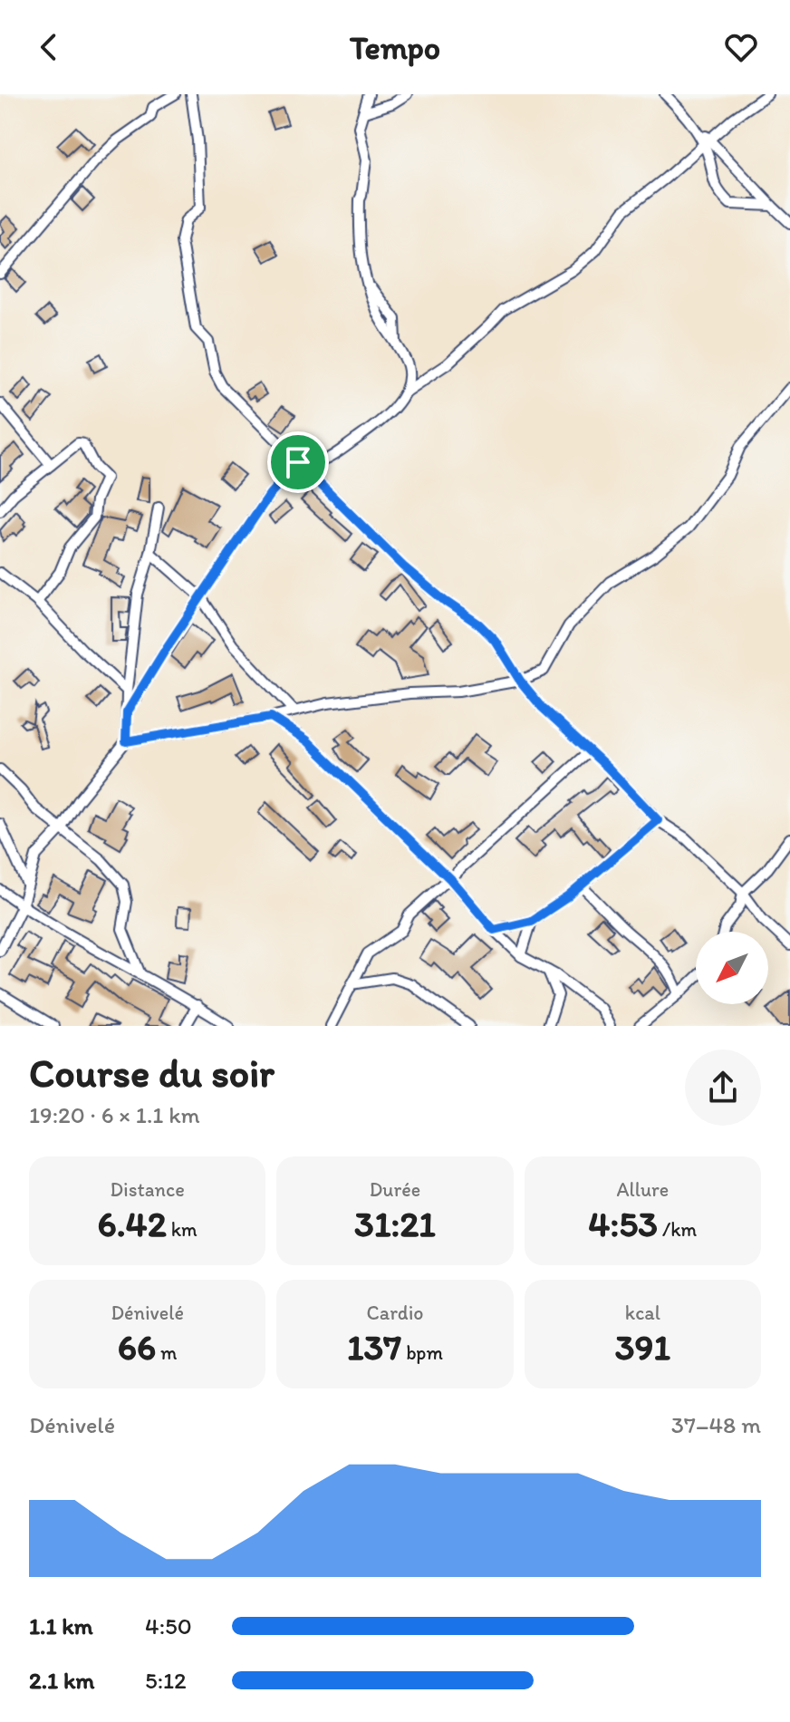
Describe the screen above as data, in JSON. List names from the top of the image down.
{
  "north": "bottom left",
  "page": {
    "header": "Tempo",
    "heading": ["Course du soir", "19:20 · 6 × 1.1 km"],
    "stats": [
      ["Distance", "6.42 km"],
      ["Durée", "31:21"],
      ["Allure", "4:53 /km"],
      ["Dénivelé", "66 m"],
      ["Cardio", "137 bpm"],
      ["kcal", "391"]
    ],
    "chart": ["Dénivelé", "37–48 m"],
    "list": [
      {
        "name": "1.1 km",
        "note": "4:50"
      },
      {
        "name": "2.1 km",
        "note": "5:12"
      }
    ]
  }
}
